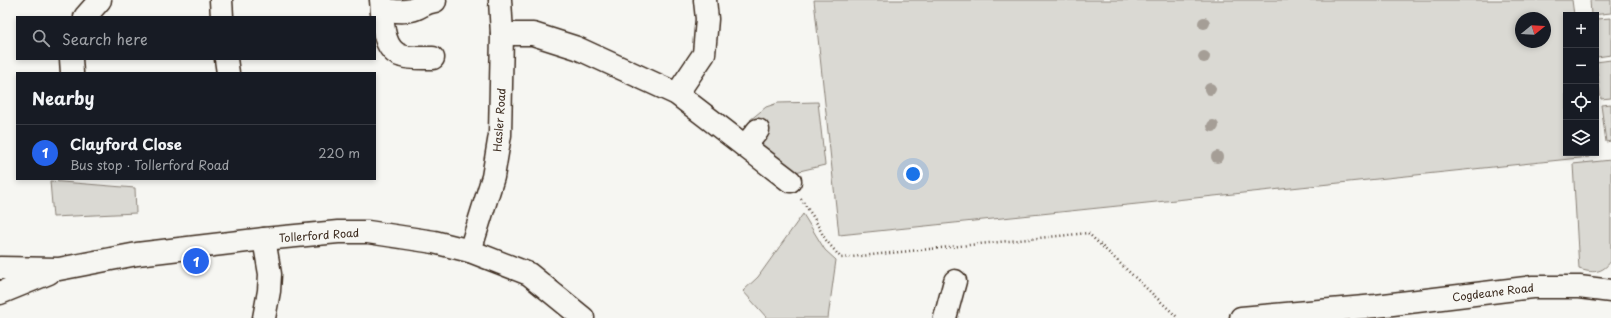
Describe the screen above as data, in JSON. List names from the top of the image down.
{
  "streets": {
    "street": ["Hasler Road", "Tollerford Road", "Cogdeane Road"]
  },
  "crossings": [
    ["Hasler Road", "Tollerford Road"]
  ],
  "north": "right",
  "page": {
    "map_buttons": ["+", "−"],
    "search": "Search here",
    "heading": "Nearby",
    "list": [
      {
        "mark": "1",
        "name": "Clayford Close",
        "note": "Bus stop · Tollerford Road",
        "value": "220 m"
      }
    ],
    "pins": "1"
  }
}
